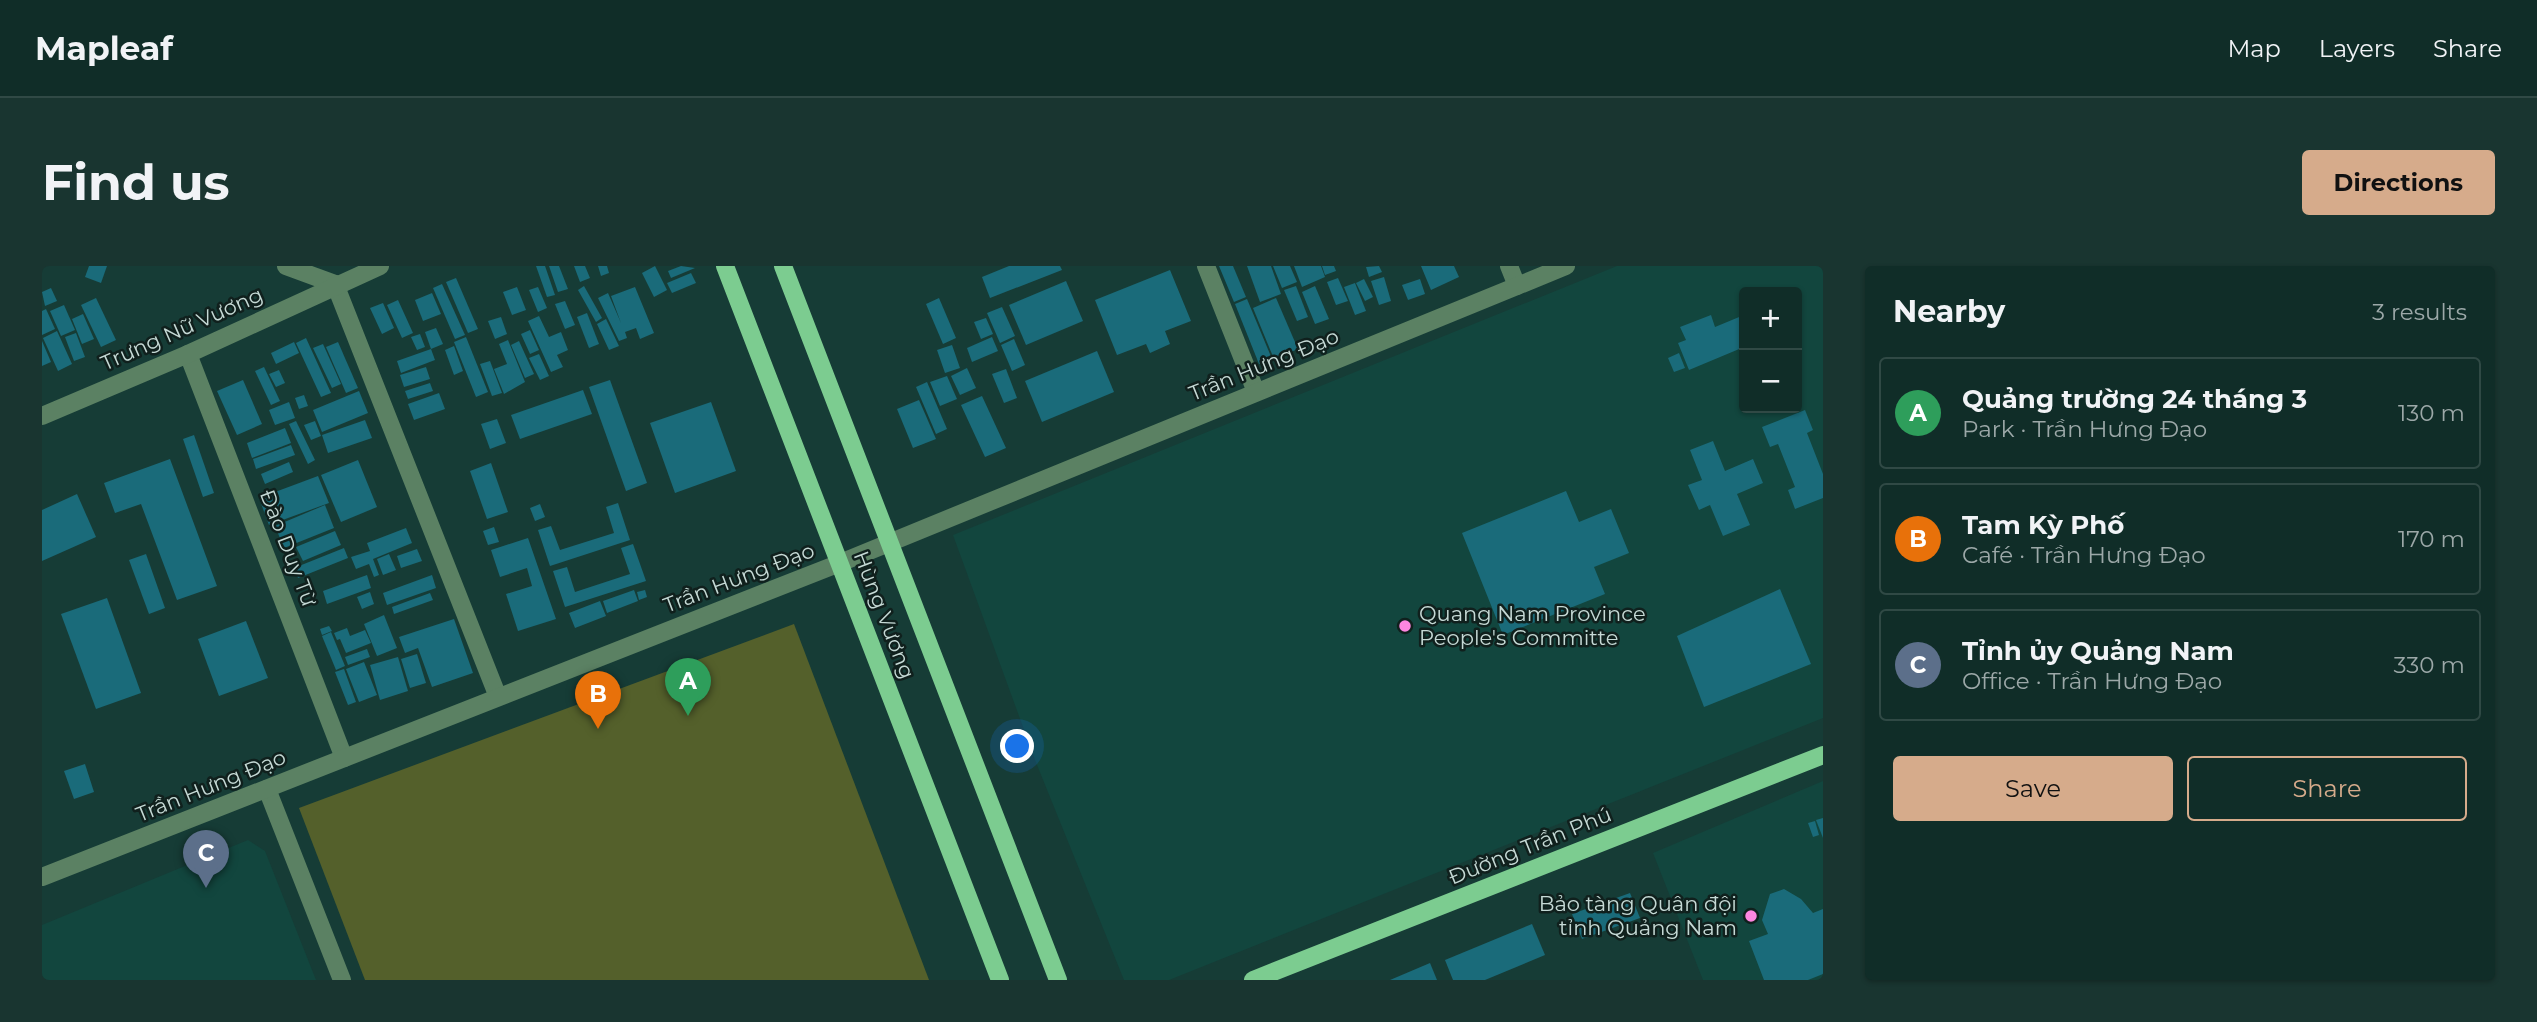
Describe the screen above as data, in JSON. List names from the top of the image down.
{
  "streets": {
    "main road": ["Hùng Vương", "Đường Trần Phú"],
    "street": ["Trưng Nữ Vương", "Trần Hưng Đạo", "Đào Duy Từ"]
  },
  "crossings": [
    ["Trưng Nữ Vương", "Đào Duy Từ"],
    ["Trần Hưng Đạo", "Đào Duy Từ"],
    ["Trần Hưng Đạo", "Hùng Vương"]
  ],
  "places": ["Quang Nam Province People's Committe", "Bảo tàng Quân đội tỉnh Quảng Nam"],
  "page": {
    "header": "Mapleaf",
    "nav": ["Map", "Layers", "Share"],
    "buttons": [
      "Directions",
      ["Save", "Share"]
    ],
    "title": "Find us",
    "heading": ["Nearby", "3 results"],
    "map_buttons": ["+", "−"],
    "list": [
      {
        "mark": "A",
        "name": "Quảng trường 24 tháng 3",
        "note": "Park · Trần Hưng Đạo",
        "value": "130 m"
      },
      {
        "mark": "B",
        "name": "Tam Kỳ Phố",
        "note": "Café · Trần Hưng Đạo",
        "value": "170 m"
      },
      {
        "mark": "C",
        "name": "Tỉnh ủy Quảng Nam",
        "note": "Office · Trần Hưng Đạo",
        "value": "330 m"
      }
    ],
    "pins": ["A", "B", "C"]
  }
}
